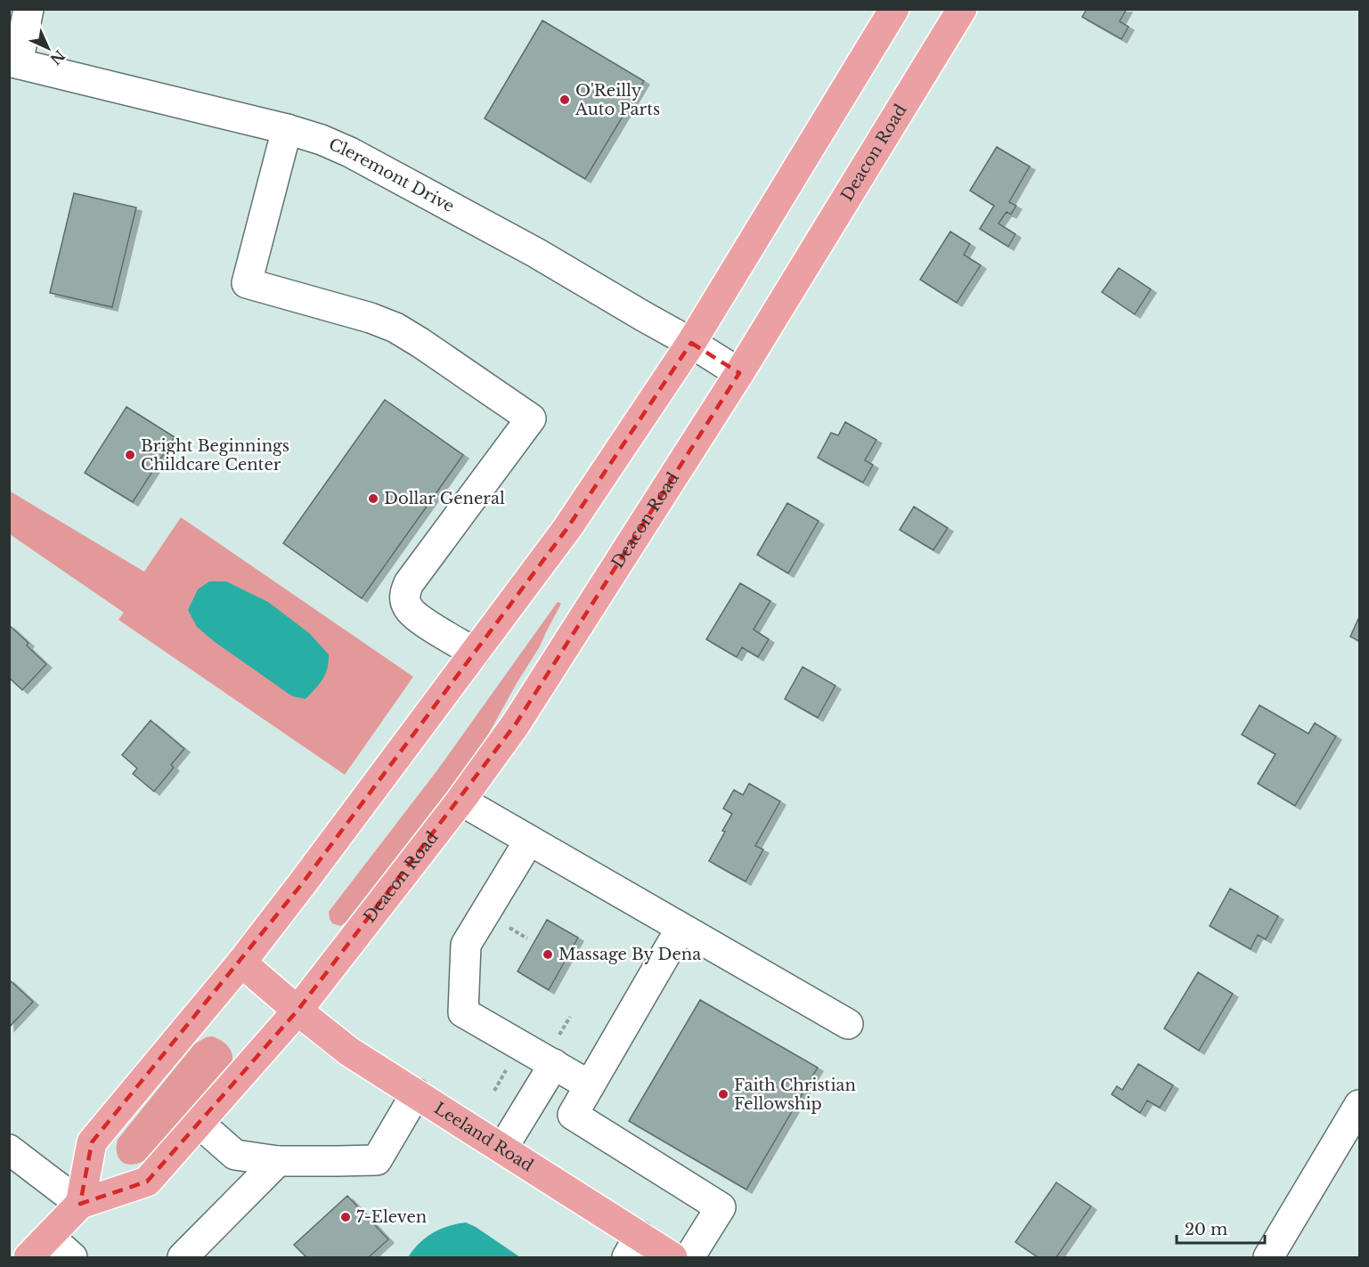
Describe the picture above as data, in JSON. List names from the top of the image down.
{
  "streets": {
    "main road": ["Deacon Road", "Leeland Road"],
    "street": ["Cleremont Drive"]
  },
  "crossings": [
    ["Deacon Road", "Cleremont Drive"],
    ["Deacon Road", "Leeland Road"]
  ],
  "places": [
    "O'Reilly Auto Parts",
    "Bright Beginnings Childcare Center",
    "Dollar General",
    "Massage By Dena",
    "Faith Christian Fellowship",
    "7-Eleven"
  ],
  "scale_bar": "20 m",
  "north": "bottom right"
}
